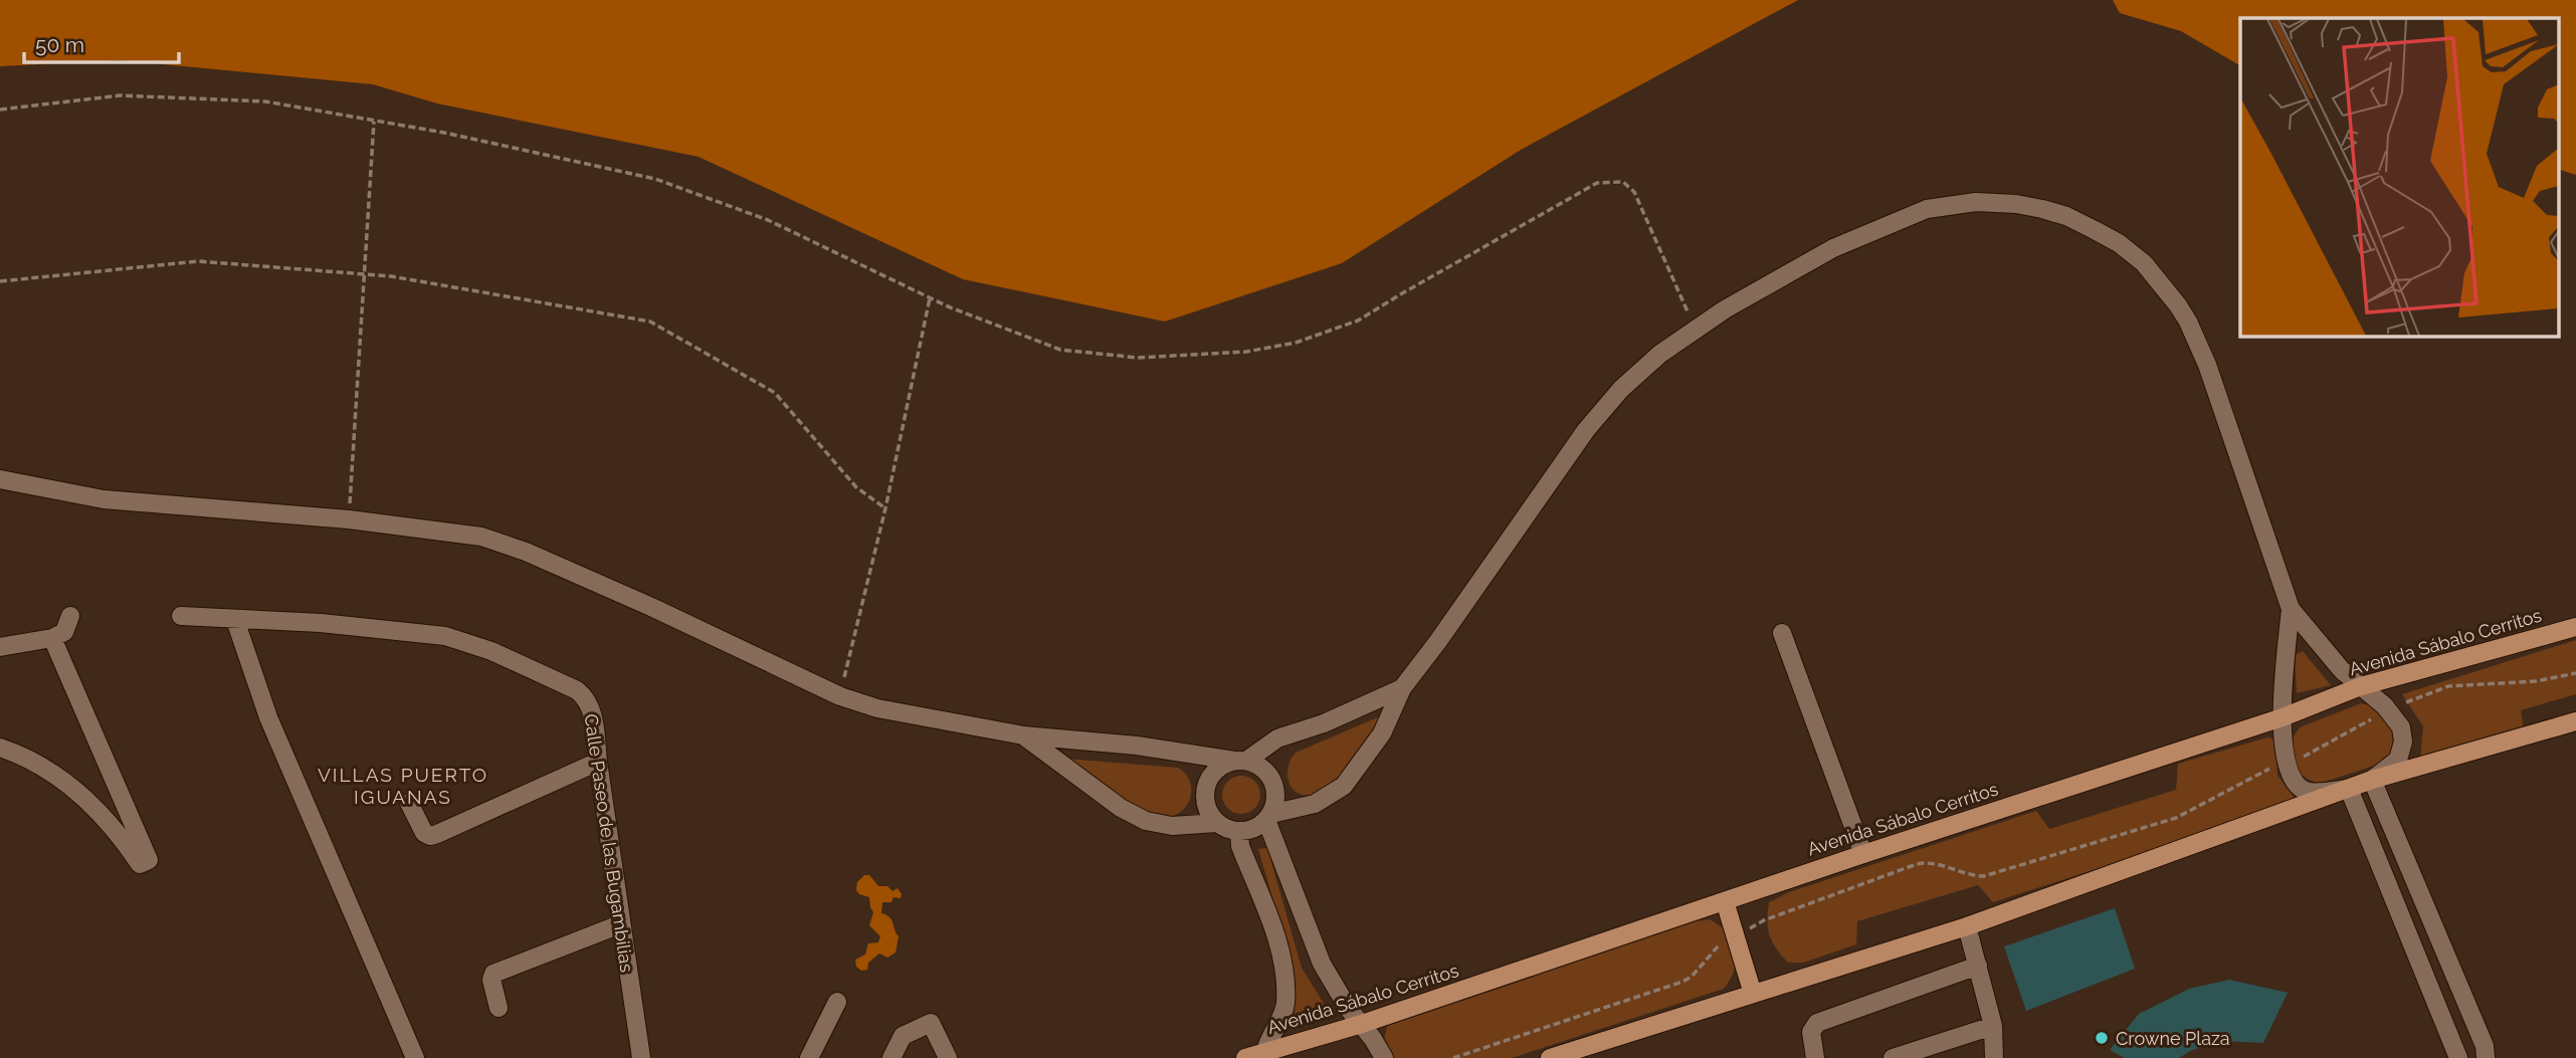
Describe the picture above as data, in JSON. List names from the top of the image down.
{
  "streets": {
    "main road": ["Avenida Sábalo Cerritos"],
    "street": ["Calle Paseo de las Bugambilias"]
  },
  "districts": ["VILLAS PUERTO IGUANAS"],
  "places": ["Crowne Plaza"],
  "scale_bar": "50 m"
}
